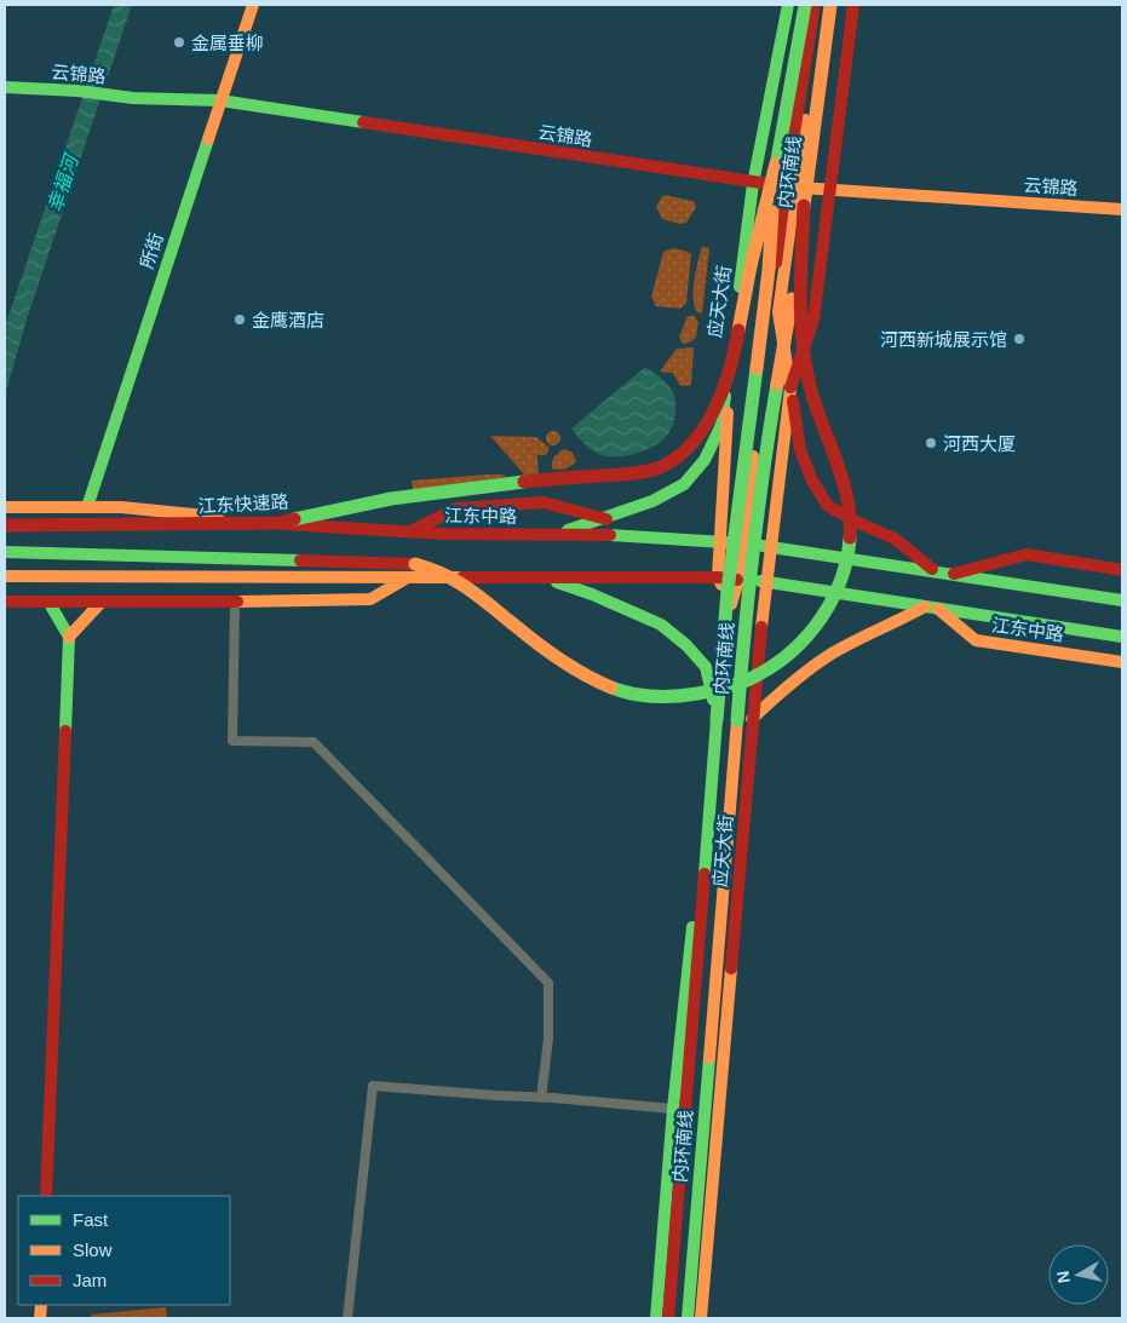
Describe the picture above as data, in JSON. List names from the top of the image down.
{
  "streets": {
    "main road": [
      "云锦路",
      "内环南线",
      "所街",
      "应天大街",
      "江东快速路",
      "江东中路"
    ]
  },
  "crossings": [
    ["云锦路", "所街"],
    ["云锦路", "应天大街"],
    ["内环南线", "江东快速路"],
    ["所街", "江东中路"],
    ["应天大街", "江东中路"]
  ],
  "water": ["幸福河"],
  "places": [
    "金属垂柳",
    "金鹰酒店",
    "河西新城展示馆",
    "河西大厦"
  ],
  "legend": ["Fast", "Slow", "Jam"],
  "north": "left"
}
